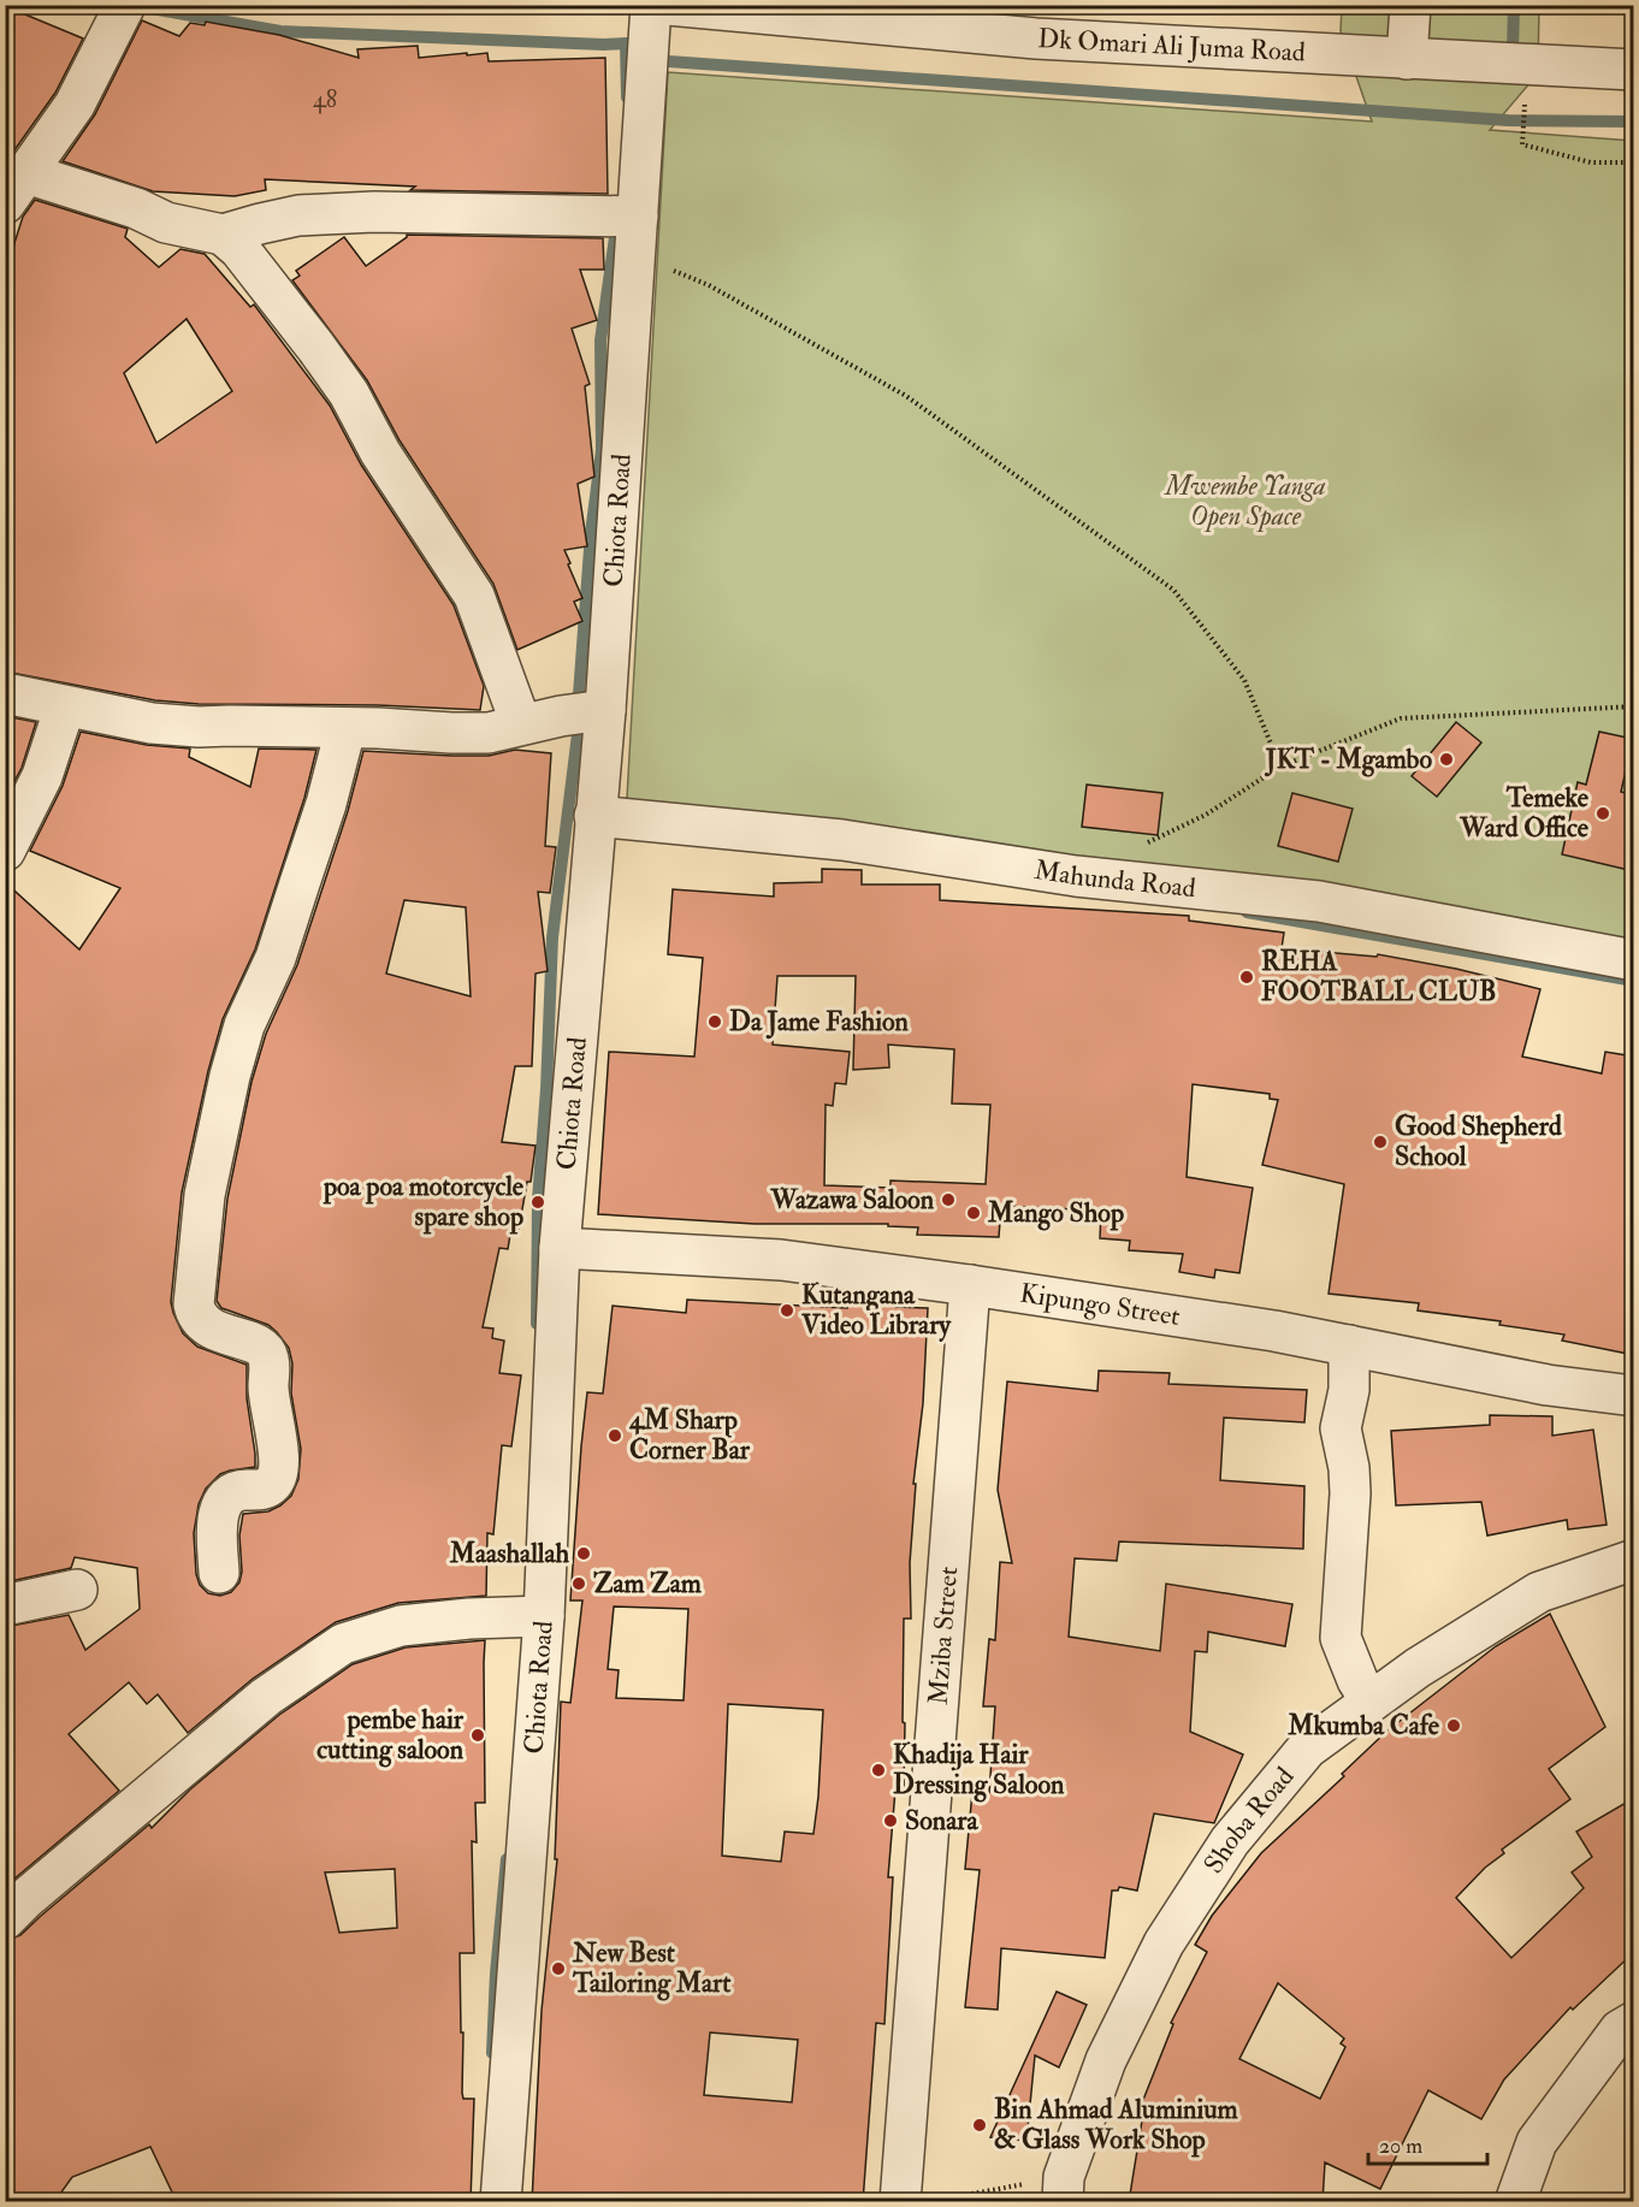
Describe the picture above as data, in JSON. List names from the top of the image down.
{
  "streets": {
    "street": [
      "Dk Omari Ali Juma Road",
      "Chiota Road",
      "Mahunda Road",
      "Kipungo Street",
      "Mziba Street",
      "Shoba Road"
    ]
  },
  "crossings": [
    ["Chiota Road", "Mahunda Road"],
    ["Chiota Road", "Kipungo Street"],
    ["Kipungo Street", "Mziba Street"]
  ],
  "parks": ["Mwembe Yanga Open Space"],
  "places": [
    "JKT - Mgambo",
    "Temeke Ward Office",
    "REHA FOOTBALL CLUB",
    "Da Jame Fashion",
    "Good Shepherd School",
    "Wazawa Saloon",
    "poa poa motorcycle spare shop",
    "Mango Shop",
    "Kutangana Video Library",
    "4M Sharp Corner Bar",
    "Maashallah",
    "Zam Zam",
    "Mkumba Cafe",
    "pembe hair cutting saloon",
    "Khadija Hair Dressing Saloon",
    "Sonara",
    "New Best Tailoring Mart",
    "Bin Ahmad Aluminium & Glass Work Shop"
  ],
  "house_numbers": ["48"],
  "scale_bar": "20 m"
}
